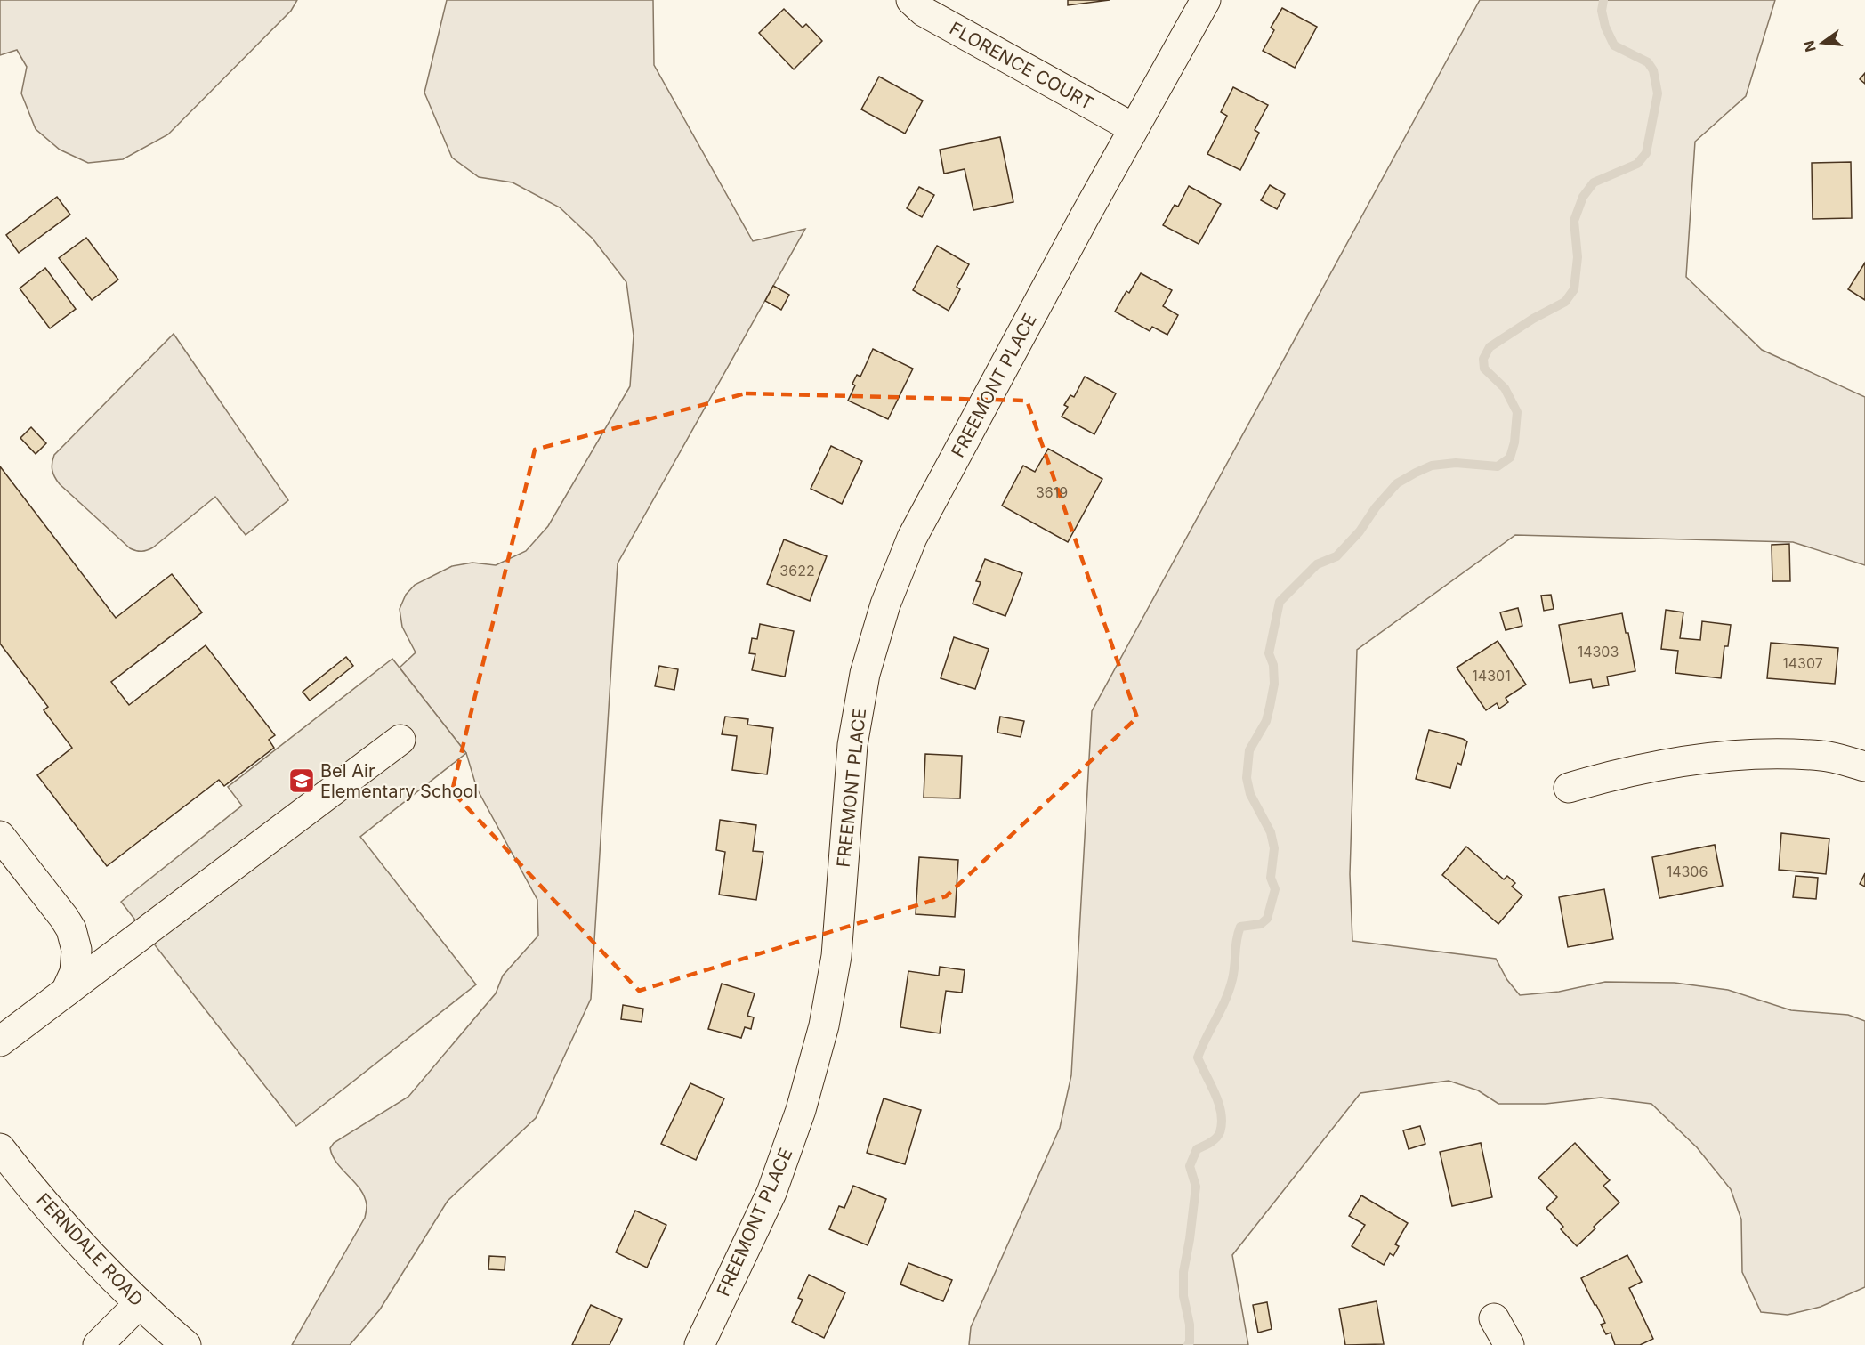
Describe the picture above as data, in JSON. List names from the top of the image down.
{
  "streets": {
    "street": ["FLORENCE COURT", "FREEMONT PLACE", "FERNDALE ROAD"]
  },
  "crossings": [
    ["FLORENCE COURT", "FREEMONT PLACE"]
  ],
  "places": {
    "school or university": ["Bel Air Elementary School"]
  },
  "house_numbers": [
    "3619",
    "3622",
    "14303",
    "14307",
    "14301",
    "14306"
  ],
  "north": "left"
}
